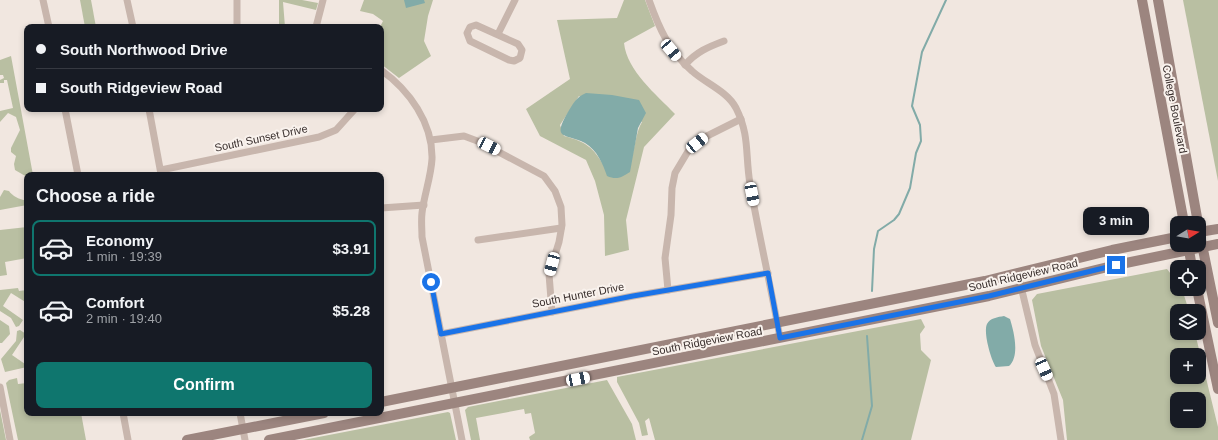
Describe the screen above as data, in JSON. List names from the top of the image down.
{
  "streets": {
    "main road": ["College Boulevard", "South Ridgeview Road"],
    "street": ["South Sunset Drive", "South Hunter Drive"]
  },
  "north": "right",
  "page": {
    "banner": ["South Northwood Drive", "South Ridgeview Road"],
    "heading": "Choose a ride",
    "bubble": "3 min",
    "map_buttons": ["+", "−"],
    "list": [
      {
        "name": "Economy",
        "note": "1 min · 19:39",
        "value": "$3.91"
      },
      {
        "name": "Comfort",
        "note": "2 min · 19:40",
        "value": "$5.28"
      }
    ],
    "buttons": "Confirm"
  }
}
